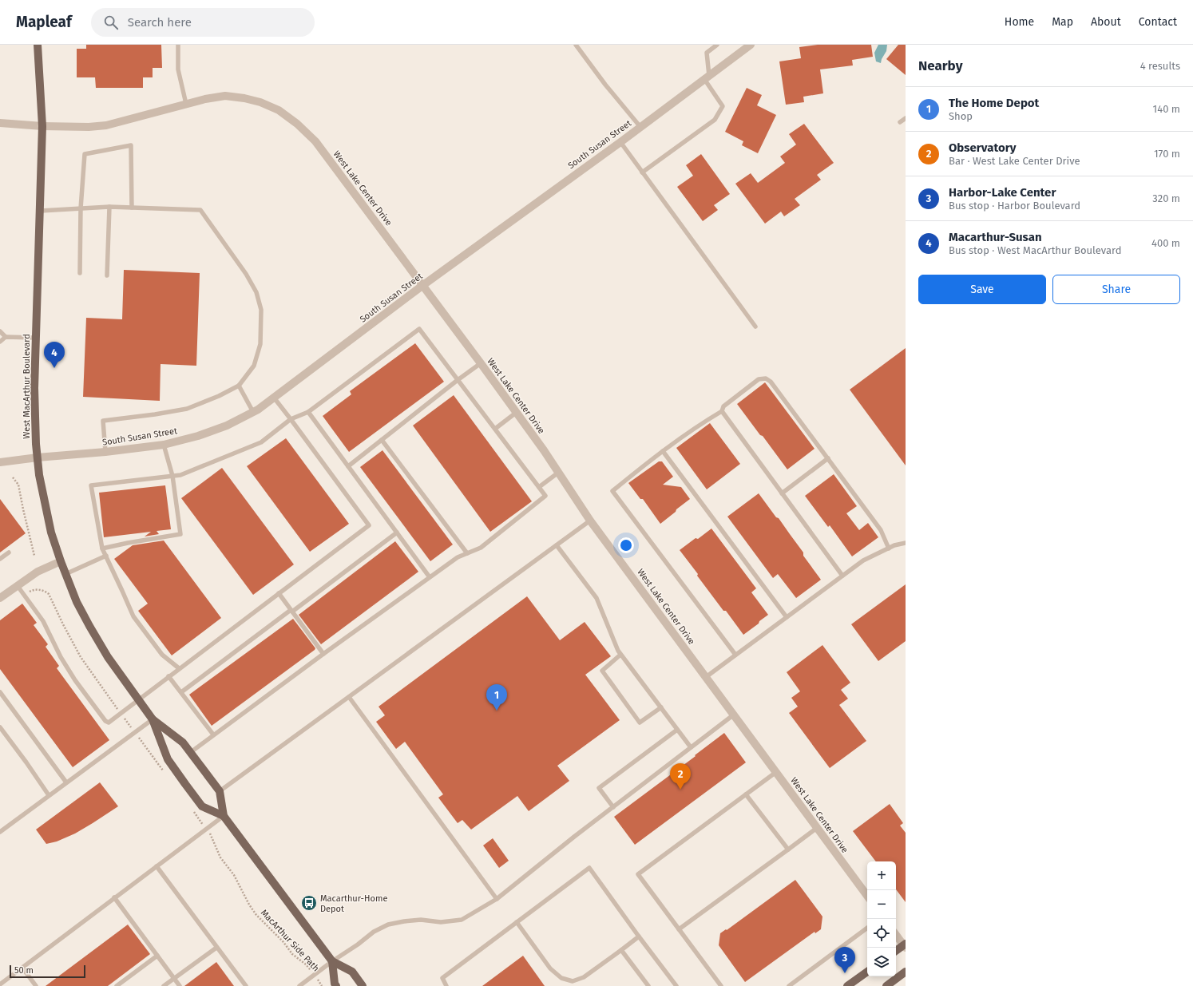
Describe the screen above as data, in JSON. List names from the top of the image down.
{
  "streets": {
    "main road": ["West MacArthur Boulevard"],
    "street": ["South Susan Street", "West Lake Center Drive"],
    "path": ["MacArthur Side Path"]
  },
  "crossings": [
    ["South Susan Street", "West Lake Center Drive"],
    ["South Susan Street", "West MacArthur Boulevard"],
    ["West Lake Center Drive", "West MacArthur Boulevard"]
  ],
  "places": {
    "bus stop": ["Macarthur-Home Depot"]
  },
  "scale_bar": "50 m",
  "page": {
    "header": "Mapleaf",
    "search": "Search here",
    "nav": [
      "Home",
      "Map",
      "About",
      "Contact"
    ],
    "heading": ["Nearby", "4 results"],
    "list": [
      {
        "mark": "1",
        "name": "The Home Depot",
        "note": "Shop",
        "value": "140 m"
      },
      {
        "mark": "2",
        "name": "Observatory",
        "note": "Bar · West Lake Center Drive",
        "value": "170 m"
      },
      {
        "mark": "3",
        "name": "Harbor-Lake Center",
        "note": "Bus stop · Harbor Boulevard",
        "value": "320 m"
      },
      {
        "mark": "4",
        "name": "Macarthur-Susan",
        "note": "Bus stop · West MacArthur Boulevard",
        "value": "400 m"
      }
    ],
    "buttons": ["Save", "Share"],
    "pins": [
      "4",
      "1",
      "2",
      "3"
    ],
    "map_buttons": ["+", "−"],
    "scale": "50 m"
  }
}
